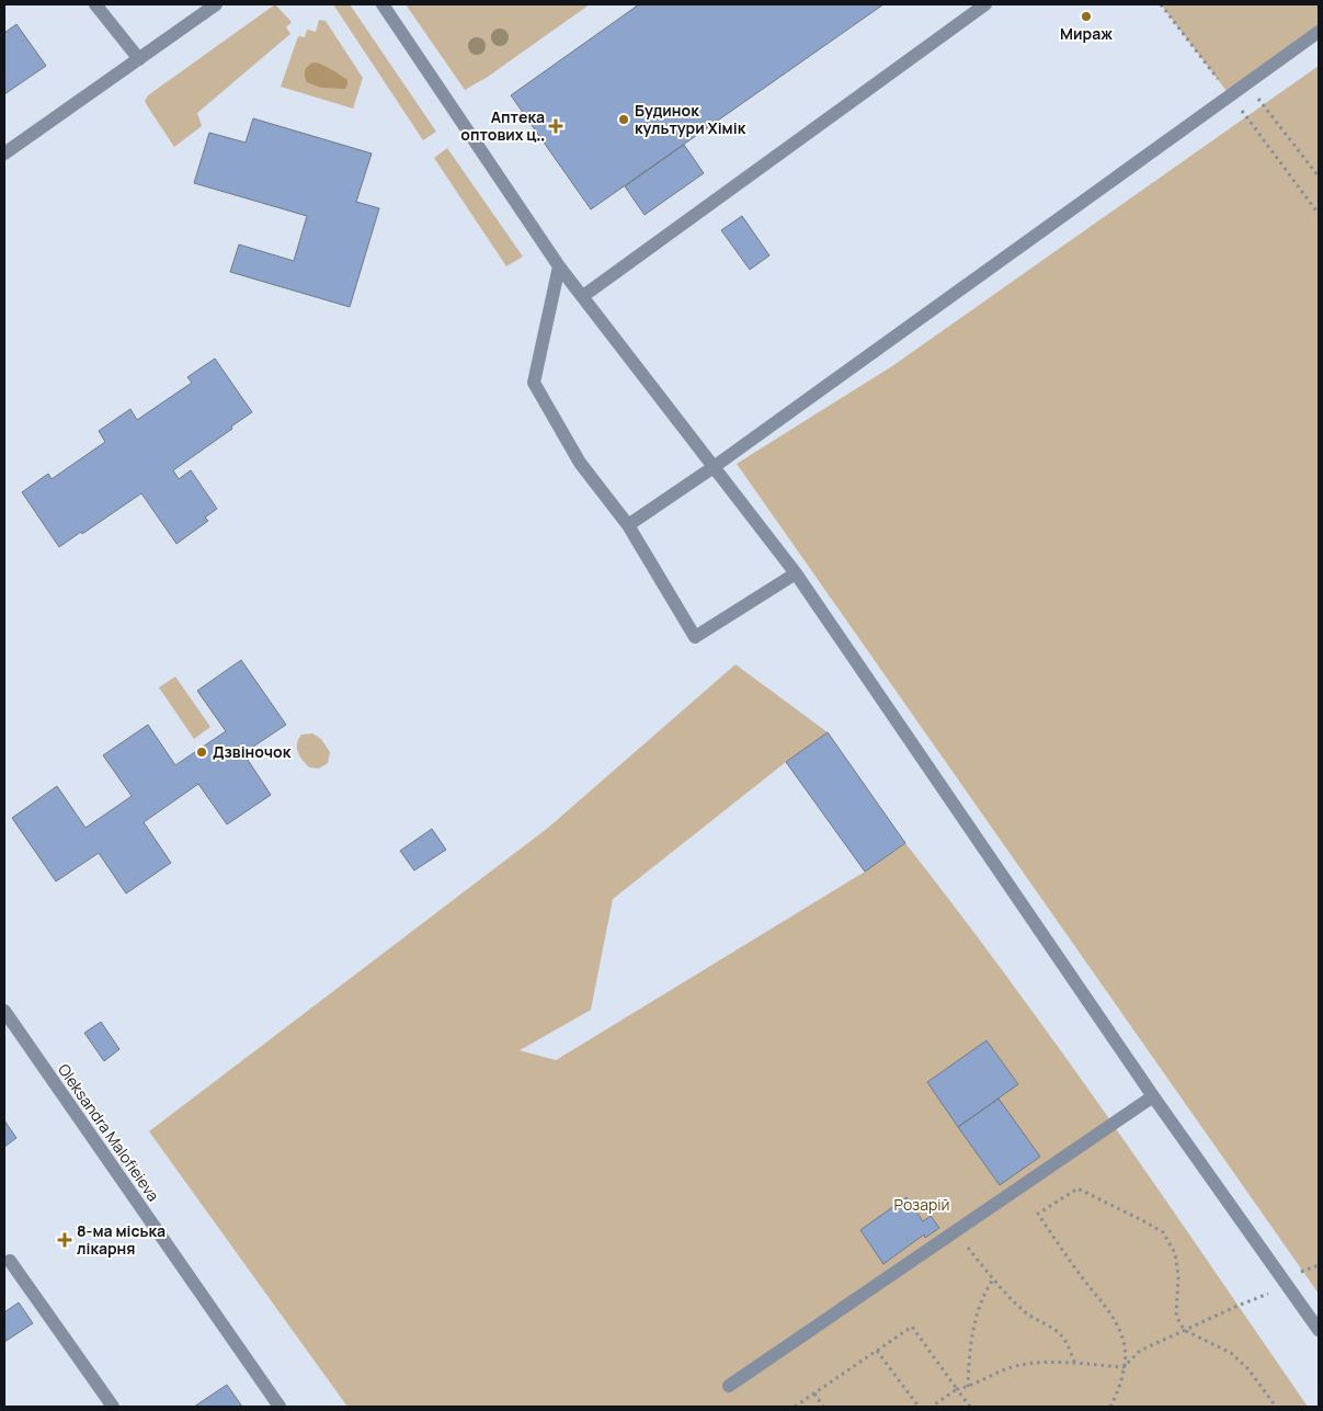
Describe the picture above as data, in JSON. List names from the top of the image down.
{
  "streets": {
    "street": ["Oleksandra Malofieieva"]
  },
  "parks": ["Розарій"],
  "places": {
    "other": ["Мираж", "Будинок культури Хімік", "Дзвіночок"],
    "health": ["Аптека оптових ц‥", "8-ма міська лікарня"]
  }
}
